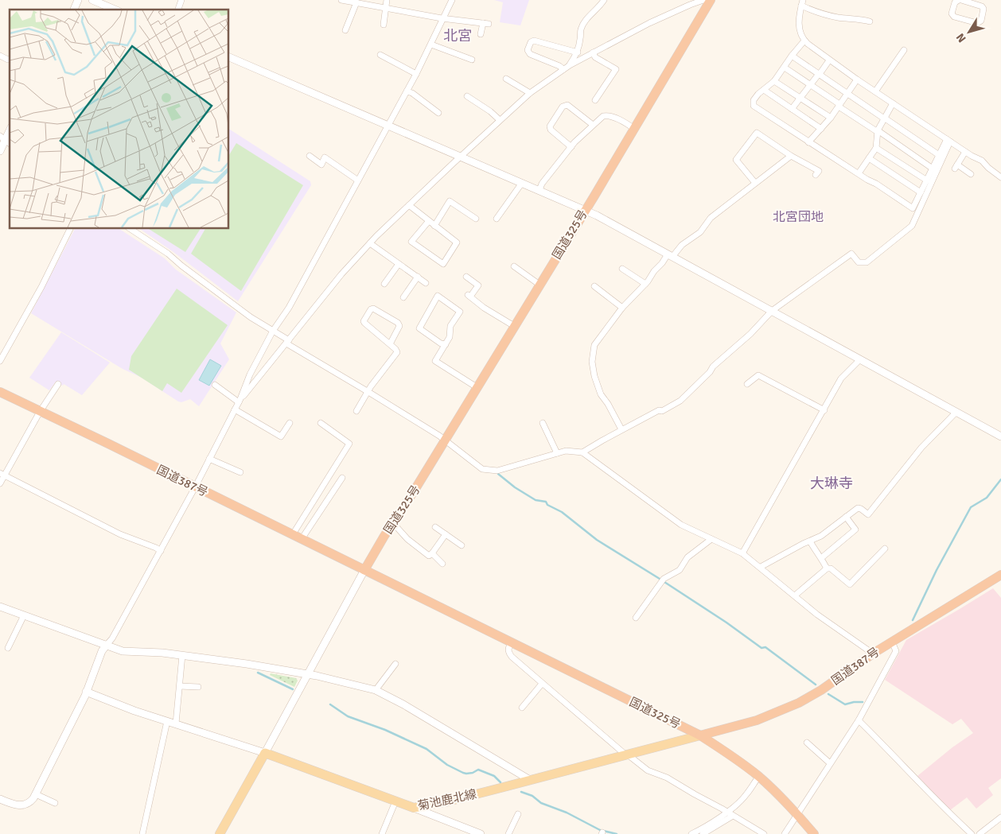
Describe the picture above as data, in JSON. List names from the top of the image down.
{
  "streets": {
    "highway": ["国道325号", "国道387号"],
    "main road": ["菊池鹿北線"]
  },
  "crossings": [
    ["国道325号", "国道387号"],
    ["国道325号", "菊池鹿北線"],
    ["国道387号", "菊池鹿北線"]
  ],
  "districts": ["北宮", "北宮団地", "大琳寺"],
  "north": "bottom left"
}
